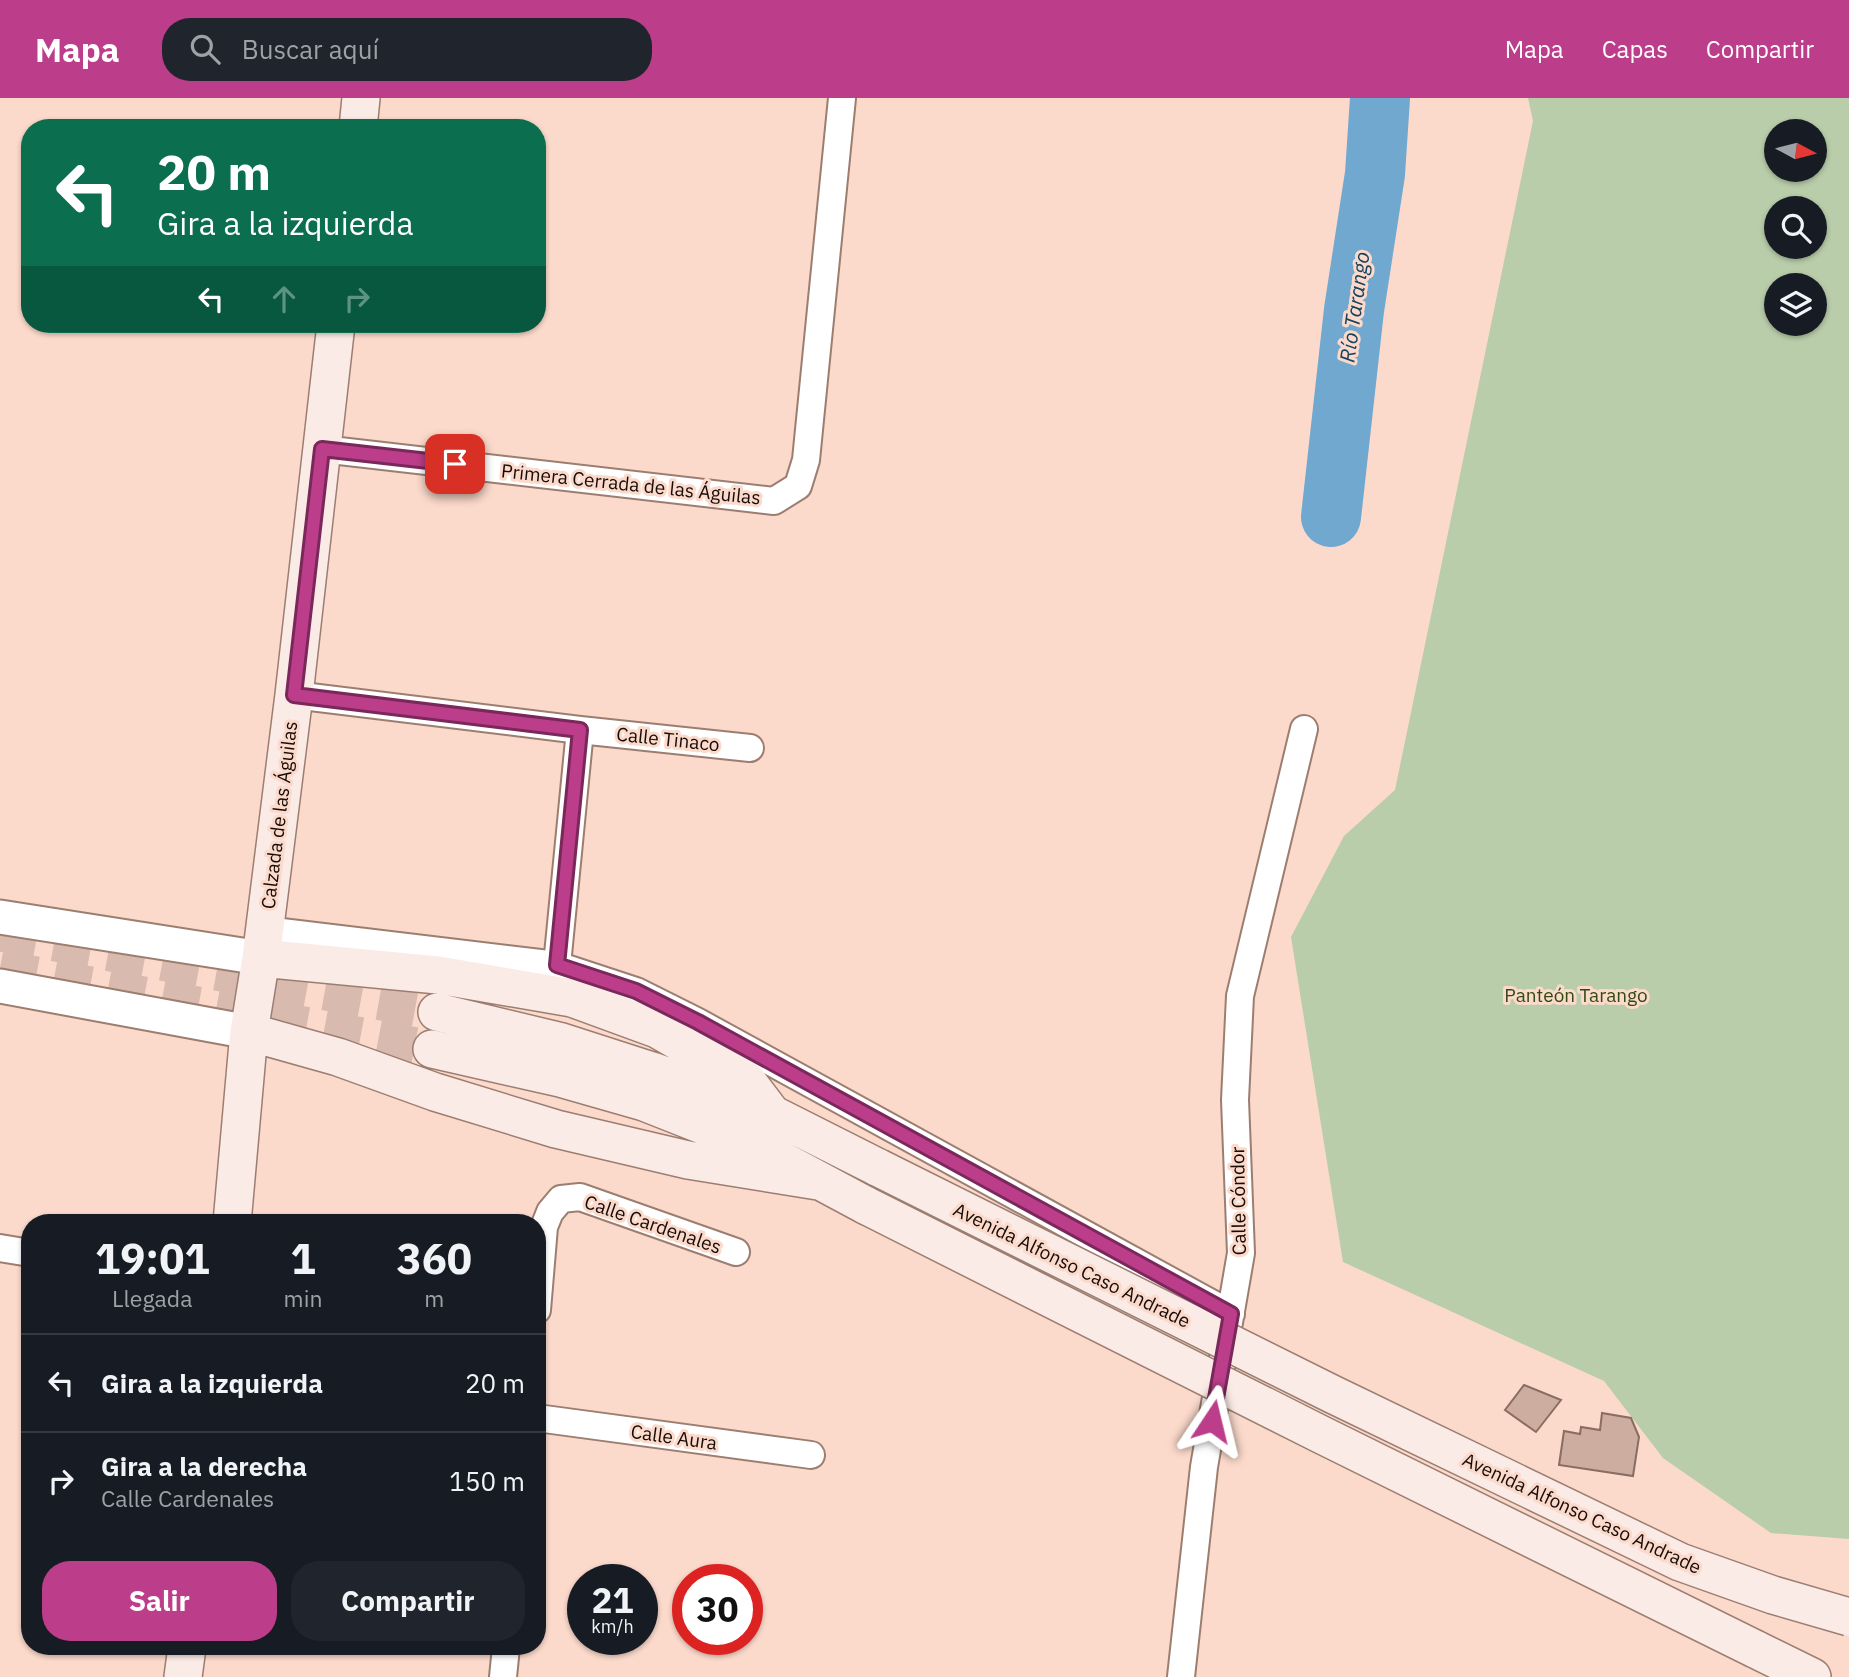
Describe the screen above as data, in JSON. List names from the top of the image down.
{
  "streets": {
    "main road": ["Calzada de las Águilas", "Avenida Alfonso Caso Andrade"],
    "street": [
      "Primera Cerrada de las Águilas",
      "Calle Tinaco",
      "Calle Cóndor",
      "Calle Cardenales",
      "Calle Aura"
    ]
  },
  "crossings": [
    ["Primera Cerrada de las Águilas", "Calzada de las Águilas"],
    ["Calle Tinaco", "Calzada de las Águilas"],
    ["Calzada de las Águilas", "Avenida Alfonso Caso Andrade"],
    ["Calle Cóndor", "Avenida Alfonso Caso Andrade"]
  ],
  "water": ["Río Tarango"],
  "parks": ["Panteón Tarango"],
  "north": "right",
  "page": {
    "header": "Mapa",
    "search": "Buscar aquí",
    "nav": ["Mapa", "Capas", "Compartir"],
    "turn": ["20 m", "Gira a la izquierda"],
    "eta": [
      "19:01",
      "Llegada",
      "1",
      "min",
      "360",
      "m"
    ],
    "list": [
      {
        "name": "Gira a la izquierda",
        "value": "20 m"
      },
      {
        "name": "Gira a la derecha",
        "note": "Calle Cardenales",
        "value": "150 m"
      }
    ],
    "buttons": ["Salir", "Compartir"],
    "speed": "21 km/h",
    "limit": "30"
  }
}
